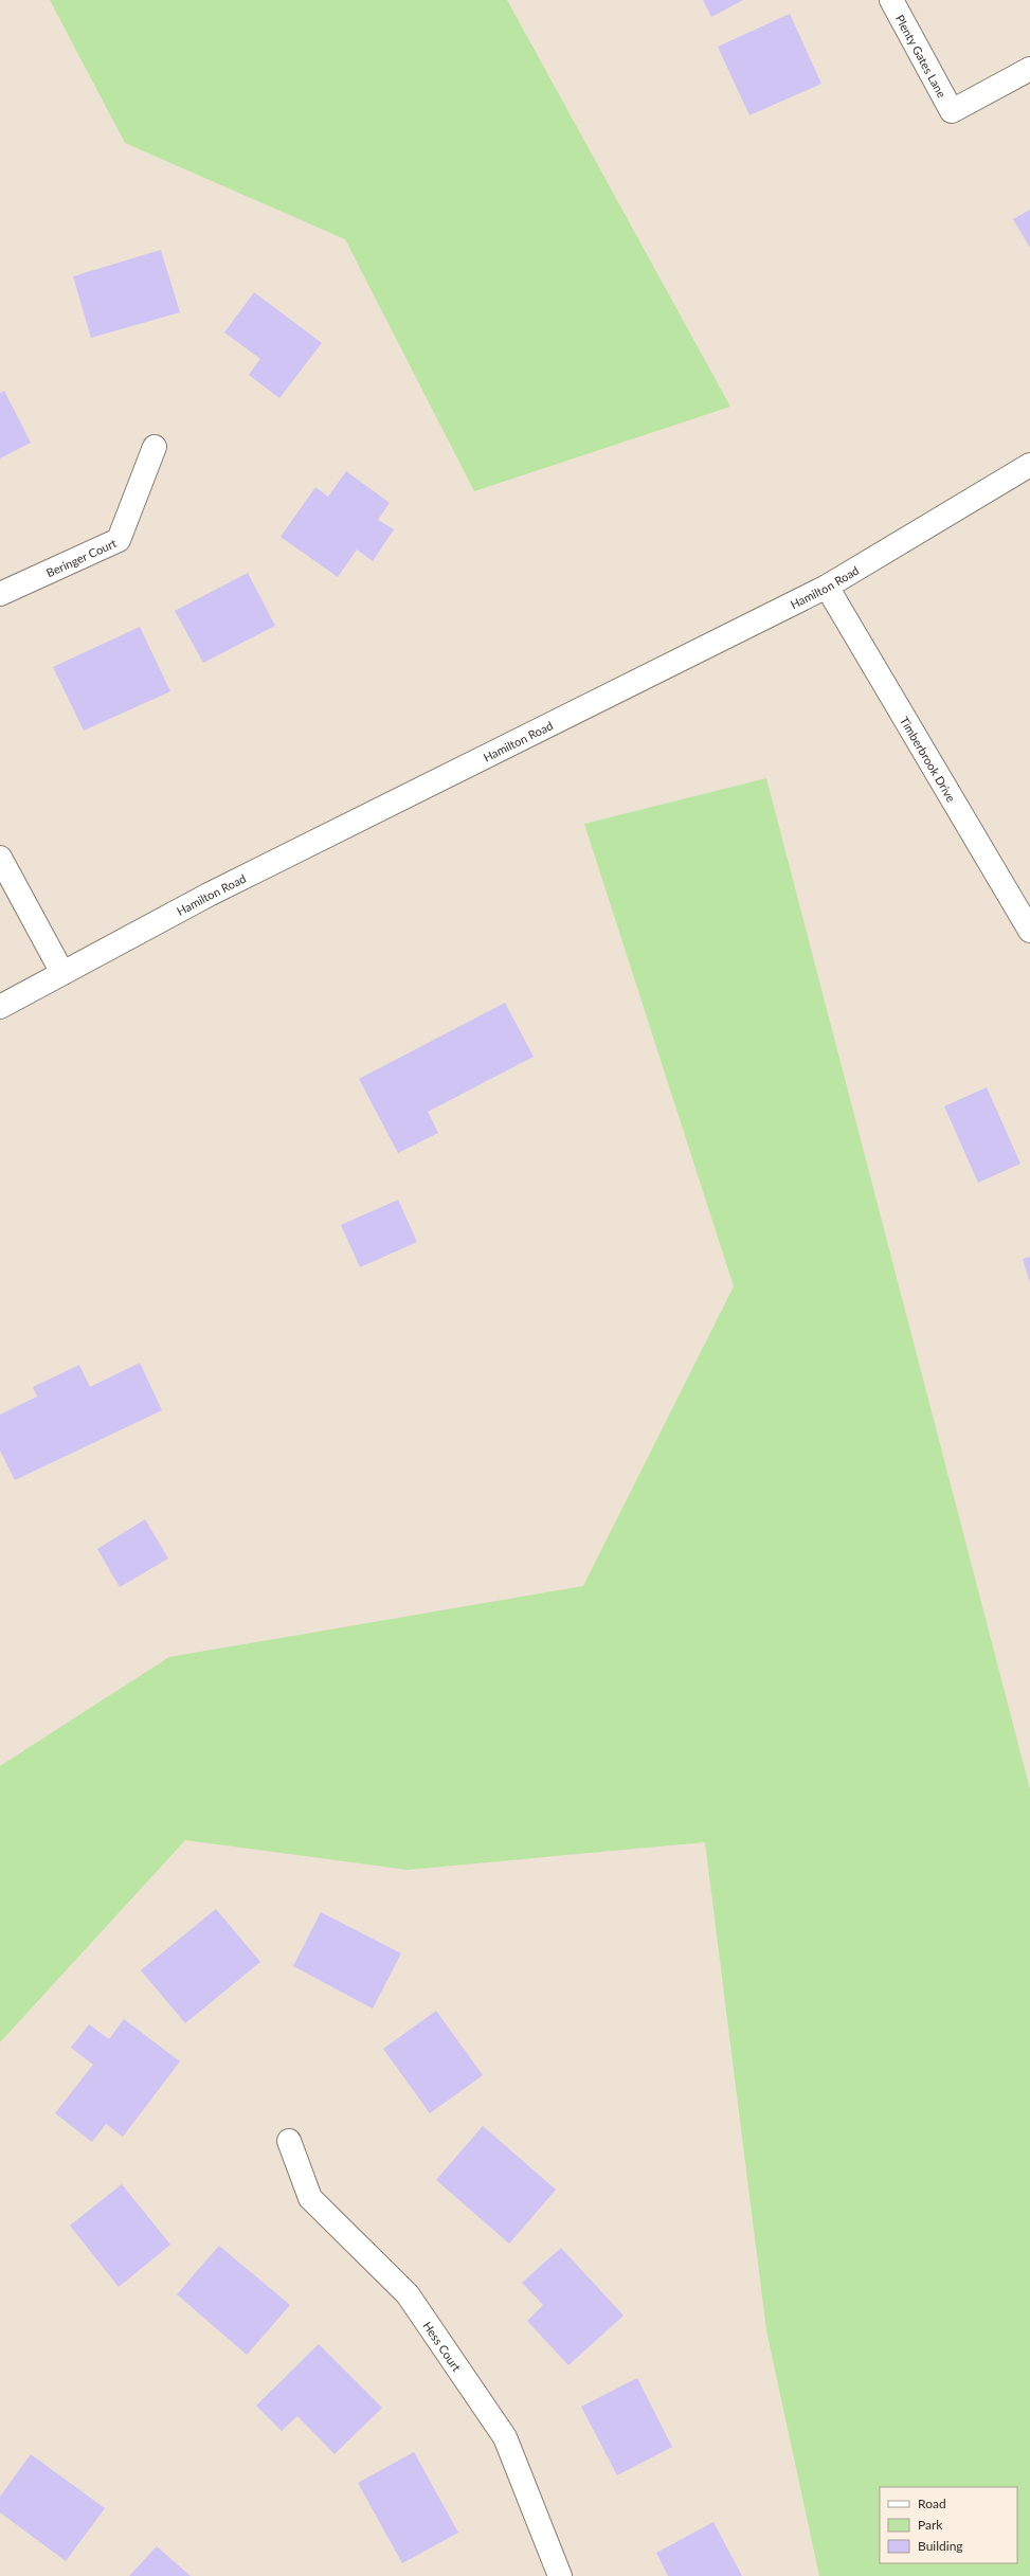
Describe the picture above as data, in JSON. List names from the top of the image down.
{
  "streets": {
    "street": [
      "Plenty Gates Lane",
      "Beringer Court",
      "Hamilton Road",
      "Timberbrook Drive",
      "Hess Court"
    ]
  },
  "crossings": [
    ["Hamilton Road", "Timberbrook Drive"]
  ],
  "legend": ["Road", "Park", "Building"]
}
